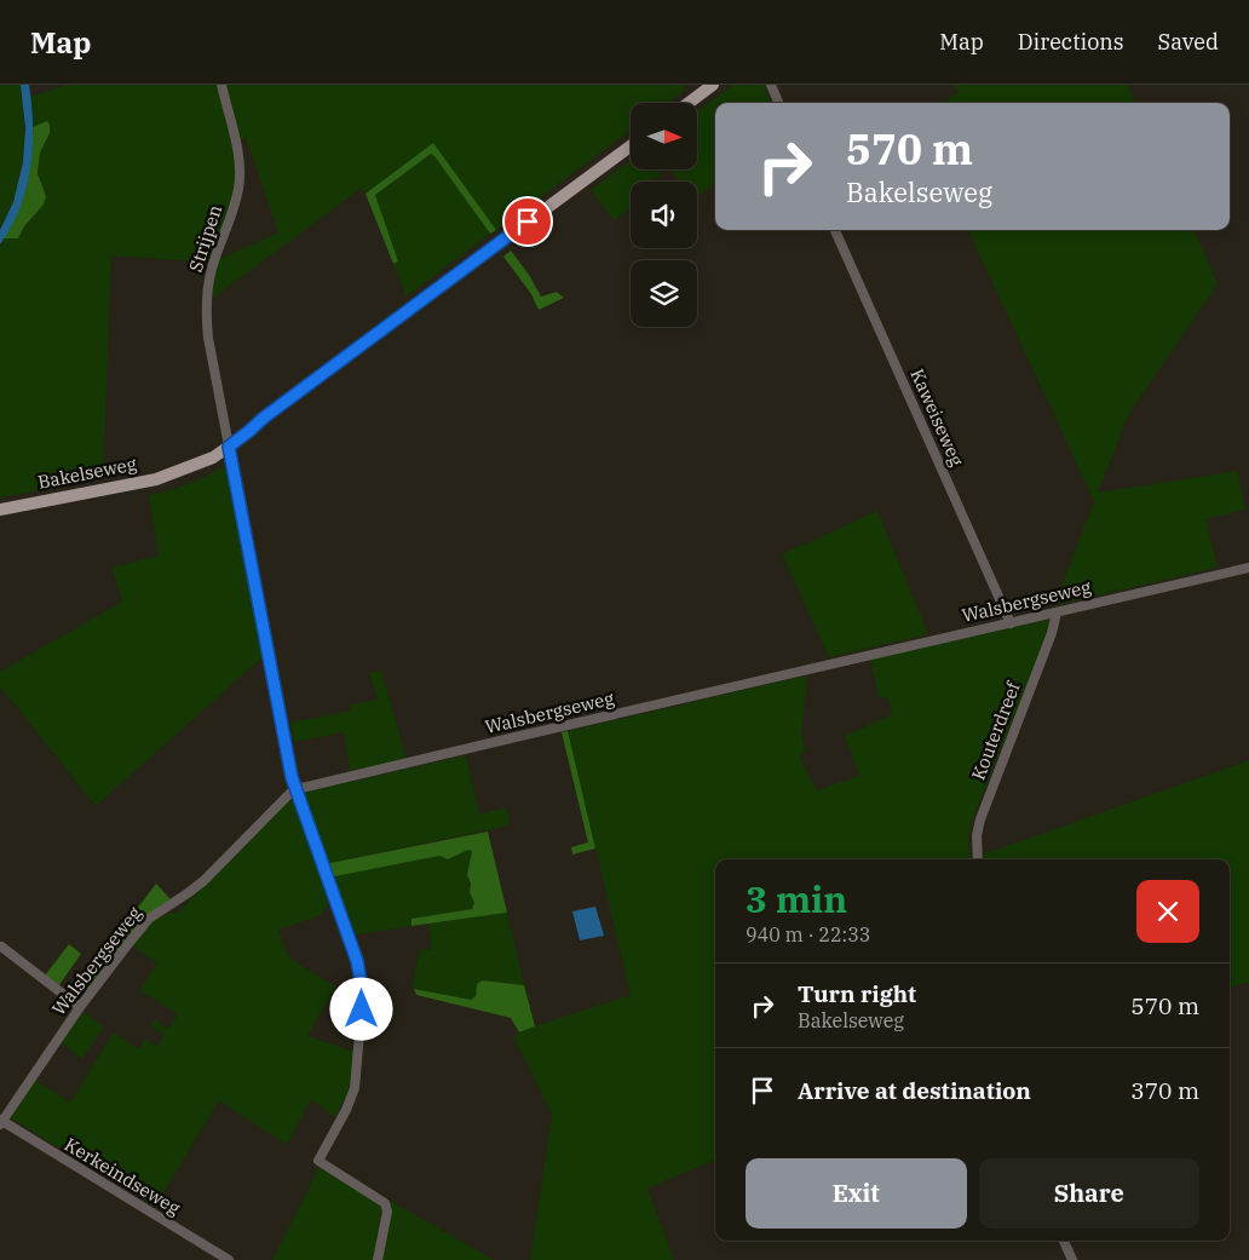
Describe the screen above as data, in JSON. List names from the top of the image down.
{
  "streets": {
    "main road": ["Bakelseweg"],
    "street": [
      "Strijpen",
      "Kaweiseweg",
      "Walsbergseweg",
      "Kouterdreef",
      "Kerkeindseweg"
    ]
  },
  "crossings": [
    ["Strijpen", "Bakelseweg"],
    ["Strijpen", "Walsbergseweg"],
    ["Kaweiseweg", "Walsbergseweg"],
    ["Walsbergseweg", "Kouterdreef"],
    ["Walsbergseweg", "Kerkeindseweg"]
  ],
  "north": "right",
  "page": {
    "header": "Map",
    "nav": ["Map", "Directions", "Saved"],
    "turn": ["570 m", "Bakelseweg"],
    "heading": ["3 min", "940 m · 22:33"],
    "list": [
      {
        "name": "Turn right",
        "note": "Bakelseweg",
        "value": "570 m"
      },
      {
        "name": "Arrive at destination",
        "value": "370 m"
      }
    ],
    "buttons": ["Exit", "Share"]
  }
}
